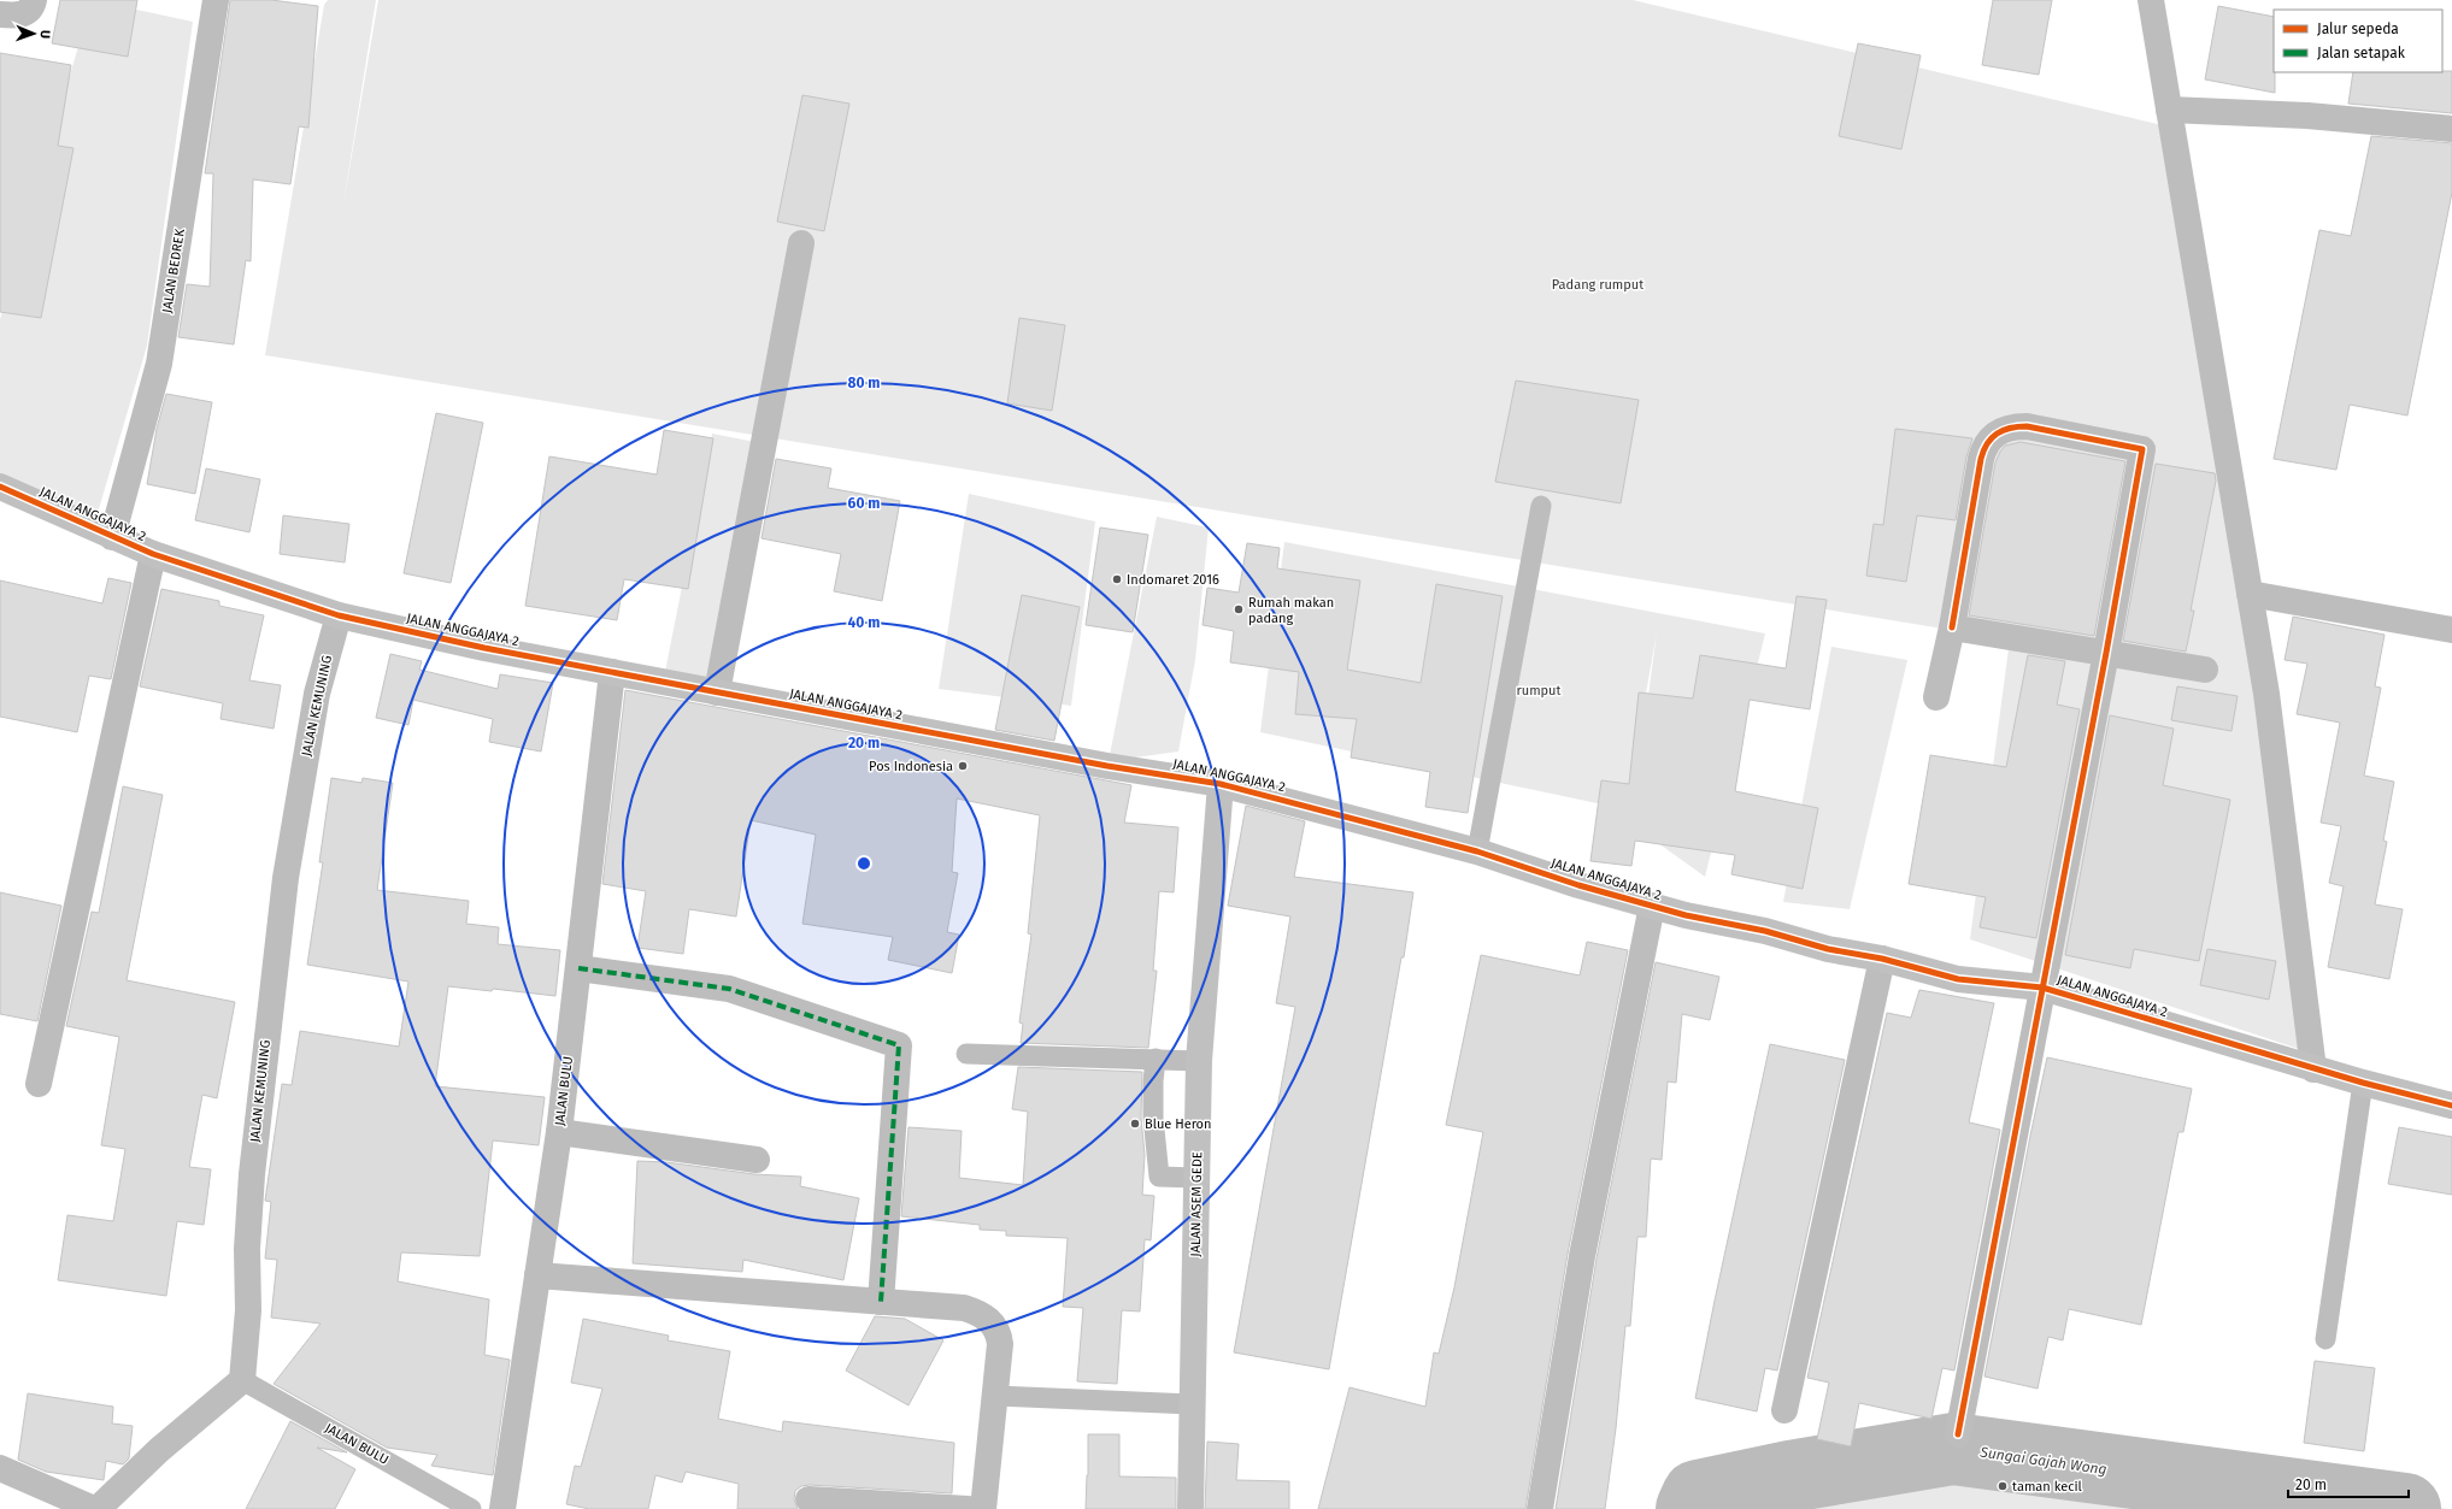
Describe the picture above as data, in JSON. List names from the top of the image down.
{
  "streets": {
    "street": [
      "JALAN BEDREK",
      "JALAN ANGGAJAYA 2",
      "JALAN KEMUNING",
      "JALAN BULU",
      "JALAN ASEM GEDE"
    ]
  },
  "crossings": [
    ["JALAN BEDREK", "JALAN ANGGAJAYA 2"],
    ["JALAN ANGGAJAYA 2", "JALAN KEMUNING"],
    ["JALAN ANGGAJAYA 2", "JALAN BULU"],
    ["JALAN ANGGAJAYA 2", "JALAN ASEM GEDE"],
    ["JALAN KEMUNING", "JALAN BULU"]
  ],
  "water": ["Sungai Gajah Wong"],
  "parks": ["Padang rumput", "rumput"],
  "places": [
    "Indomaret 2016",
    "Rumah makan padang",
    "Pos Indonesia",
    "Blue Heron",
    "taman kecil"
  ],
  "legend": ["Jalur sepeda", "Jalan setapak"],
  "scale_bar": "20 m",
  "north": "right",
  "rings": [
    "80 m",
    "60 m",
    "40 m",
    "20 m"
  ]
}
